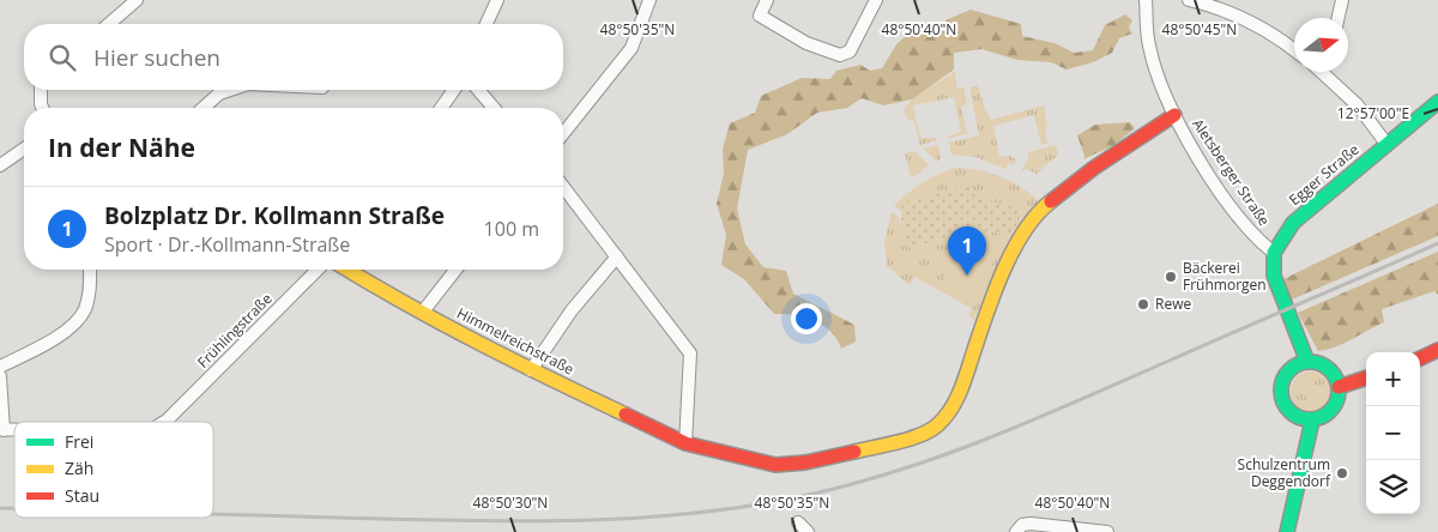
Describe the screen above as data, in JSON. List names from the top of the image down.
{
  "streets": {
    "street": [
      "Aletsberger Straße",
      "Egger Straße",
      "Frühlingstraße",
      "Himmelreichstraße"
    ]
  },
  "crossings": [
    ["Aletsberger Straße", "Egger Straße"],
    ["Aletsberger Straße", "Himmelreichstraße"]
  ],
  "places": ["Bäckerei Frühmorgen", "Rewe", "Schulzentrum Deggendorf"],
  "legend": ["Frei", "Zäh", "Stau"],
  "north": "right",
  "page": {
    "search": "Hier suchen",
    "heading": "In der Nähe",
    "list": [
      {
        "mark": "1",
        "name": "Bolzplatz Dr. Kollmann Straße",
        "note": "Sport · Dr.-Kollmann-Straße",
        "value": "100 m"
      }
    ],
    "pins": "1",
    "map_buttons": ["+", "−"]
  },
  "coordinates": [
    "48°50'35\"N",
    "48°50'40\"N",
    "48°50'45\"N",
    "12°57'00\"E",
    "48°50'30\"N"
  ]
}
